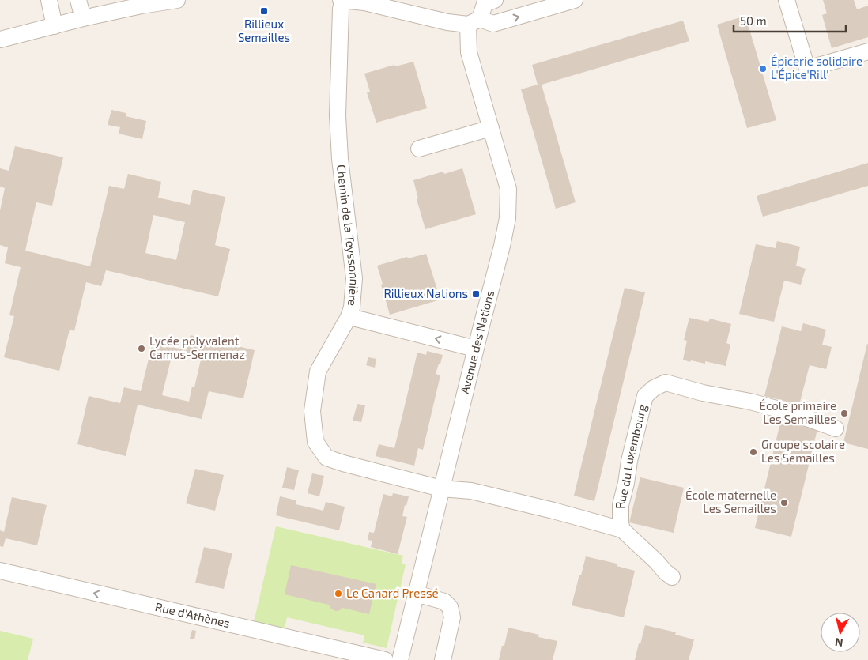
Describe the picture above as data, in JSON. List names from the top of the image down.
{
  "streets": {
    "street": [
      "Chemin de la Teyssonnière",
      "Avenue des Nations",
      "Rue du Luxembourg",
      "Rue d'Athènes"
    ]
  },
  "crossings": [
    ["Chemin de la Teyssonnière", "Avenue des Nations"]
  ],
  "one_way": ["Rue d'Athènes"],
  "places": {
    "transit": ["Rillieux Semailles", "Rillieux Nations"],
    "other": [
      "Épicerie solidaire L'Épice'Rill'",
      "Lycée polyvalent Camus-Sermenaz",
      "École primaire Les Semailles",
      "Groupe scolaire Les Semailles",
      "École maternelle Les Semailles",
      "Le Canard Pressé"
    ]
  },
  "scale_bar": "50 m",
  "north": "bottom"
}
